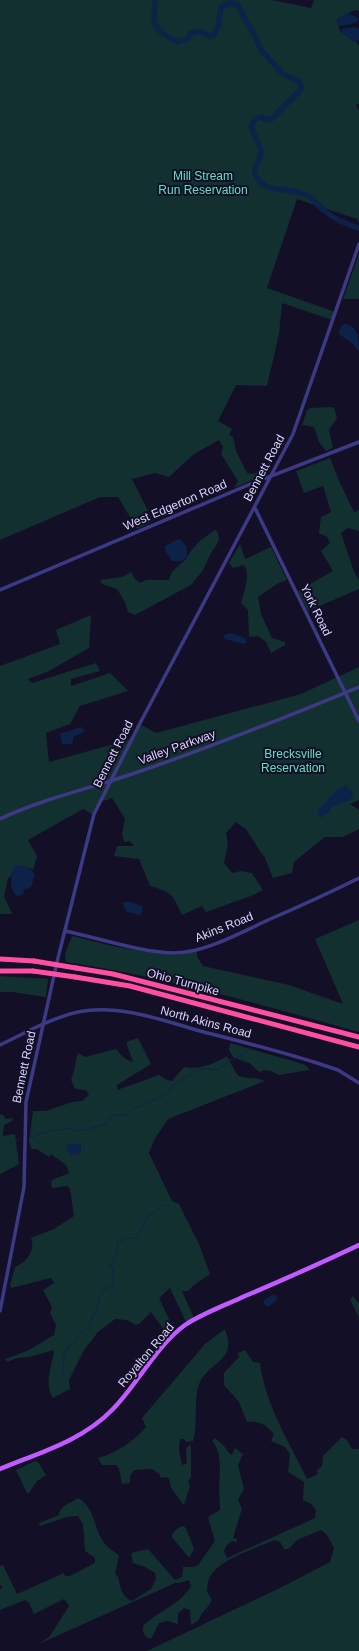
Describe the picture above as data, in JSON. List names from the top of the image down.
{
  "streets": {
    "highway": ["Ohio Turnpike"],
    "main road": ["Royalton Road"],
    "street": [
      "Bennett Road",
      "West Edgerton Road",
      "York Road",
      "Valley Parkway",
      "Akins Road",
      "North Akins Road"
    ]
  },
  "crossings": [
    ["Bennett Road", "West Edgerton Road"],
    ["Bennett Road", "York Road"],
    ["Bennett Road", "Valley Parkway"],
    ["Bennett Road", "Akins Road"],
    ["Bennett Road", "North Akins Road"],
    ["York Road", "Valley Parkway"]
  ],
  "parks": ["Mill Stream Run Reservation", "Brecksville Reservation"]
}
